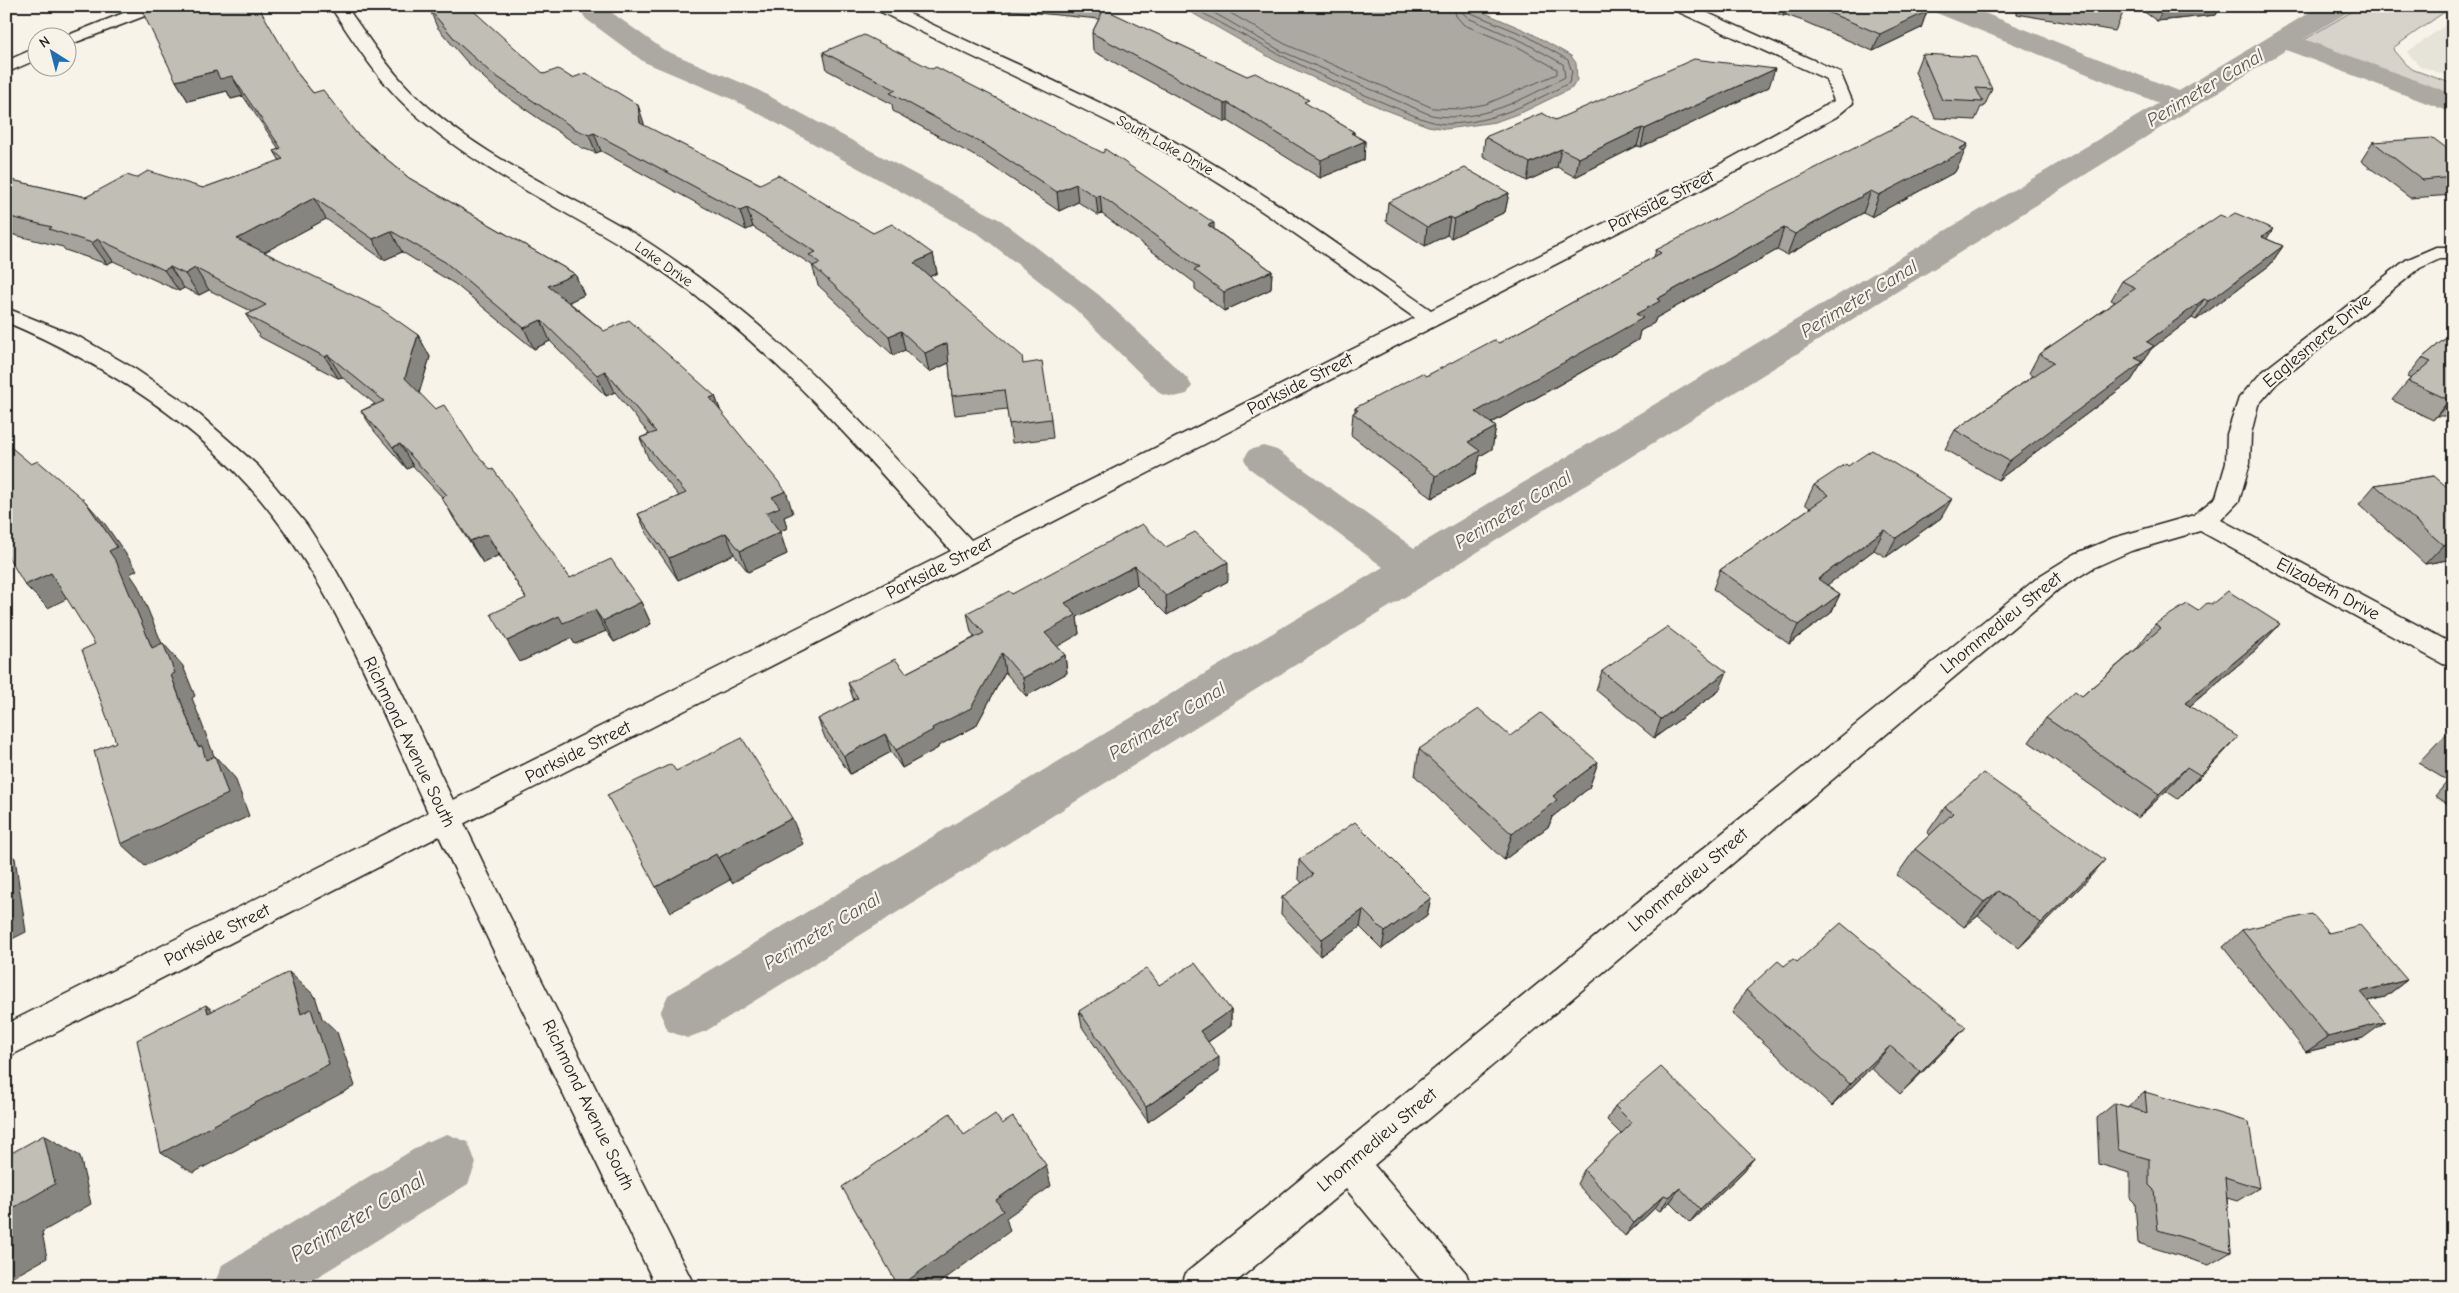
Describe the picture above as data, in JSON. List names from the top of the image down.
{
  "streets": {
    "street": [
      "South Lake Drive",
      "Parkside Street",
      "Lake Drive",
      "Eaglesmere Drive",
      "Elizabeth Drive",
      "Lhommedieu Street",
      "Richmond Avenue South"
    ]
  },
  "crossings": [
    ["South Lake Drive", "Parkside Street"],
    ["Parkside Street", "Lake Drive"],
    ["Parkside Street", "Richmond Avenue South"],
    ["Eaglesmere Drive", "Elizabeth Drive"],
    ["Eaglesmere Drive", "Lhommedieu Street"],
    ["Elizabeth Drive", "Lhommedieu Street"]
  ],
  "water": ["Perimeter Canal"],
  "north": "top left"
}
